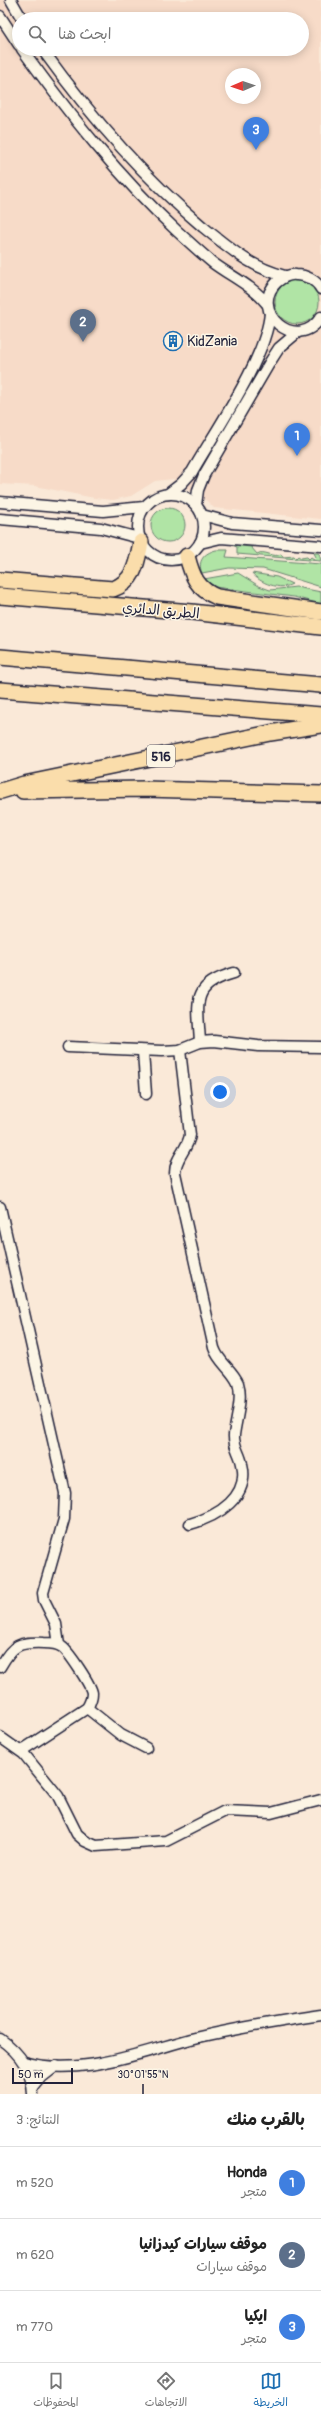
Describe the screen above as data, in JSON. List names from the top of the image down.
{
  "streets": {
    "highway": ["الطريق الدائري", "516"]
  },
  "places": {
    "building": ["KidZania"]
  },
  "scale_bar": "50 m",
  "north": "left",
  "page": {
    "search": "ابحث هنا",
    "pins": ["3", "2", "1"],
    "scale": "50 m",
    "heading": ["بالقرب منك", "النتائج: 3"],
    "list": [
      {
        "mark": "1",
        "name": "Honda",
        "note": "متجر",
        "value": "520 m"
      },
      {
        "mark": "2",
        "name": "موقف سيارات كيدزانيا",
        "note": "موقف سيارات",
        "value": "620 m"
      },
      {
        "mark": "3",
        "name": "ايكيا",
        "note": "متجر",
        "value": "770 m"
      }
    ],
    "nav": ["الخريطة", "الاتجاهات", "المحفوظات"]
  },
  "coordinates": ["30°01'55\"N"]
}
